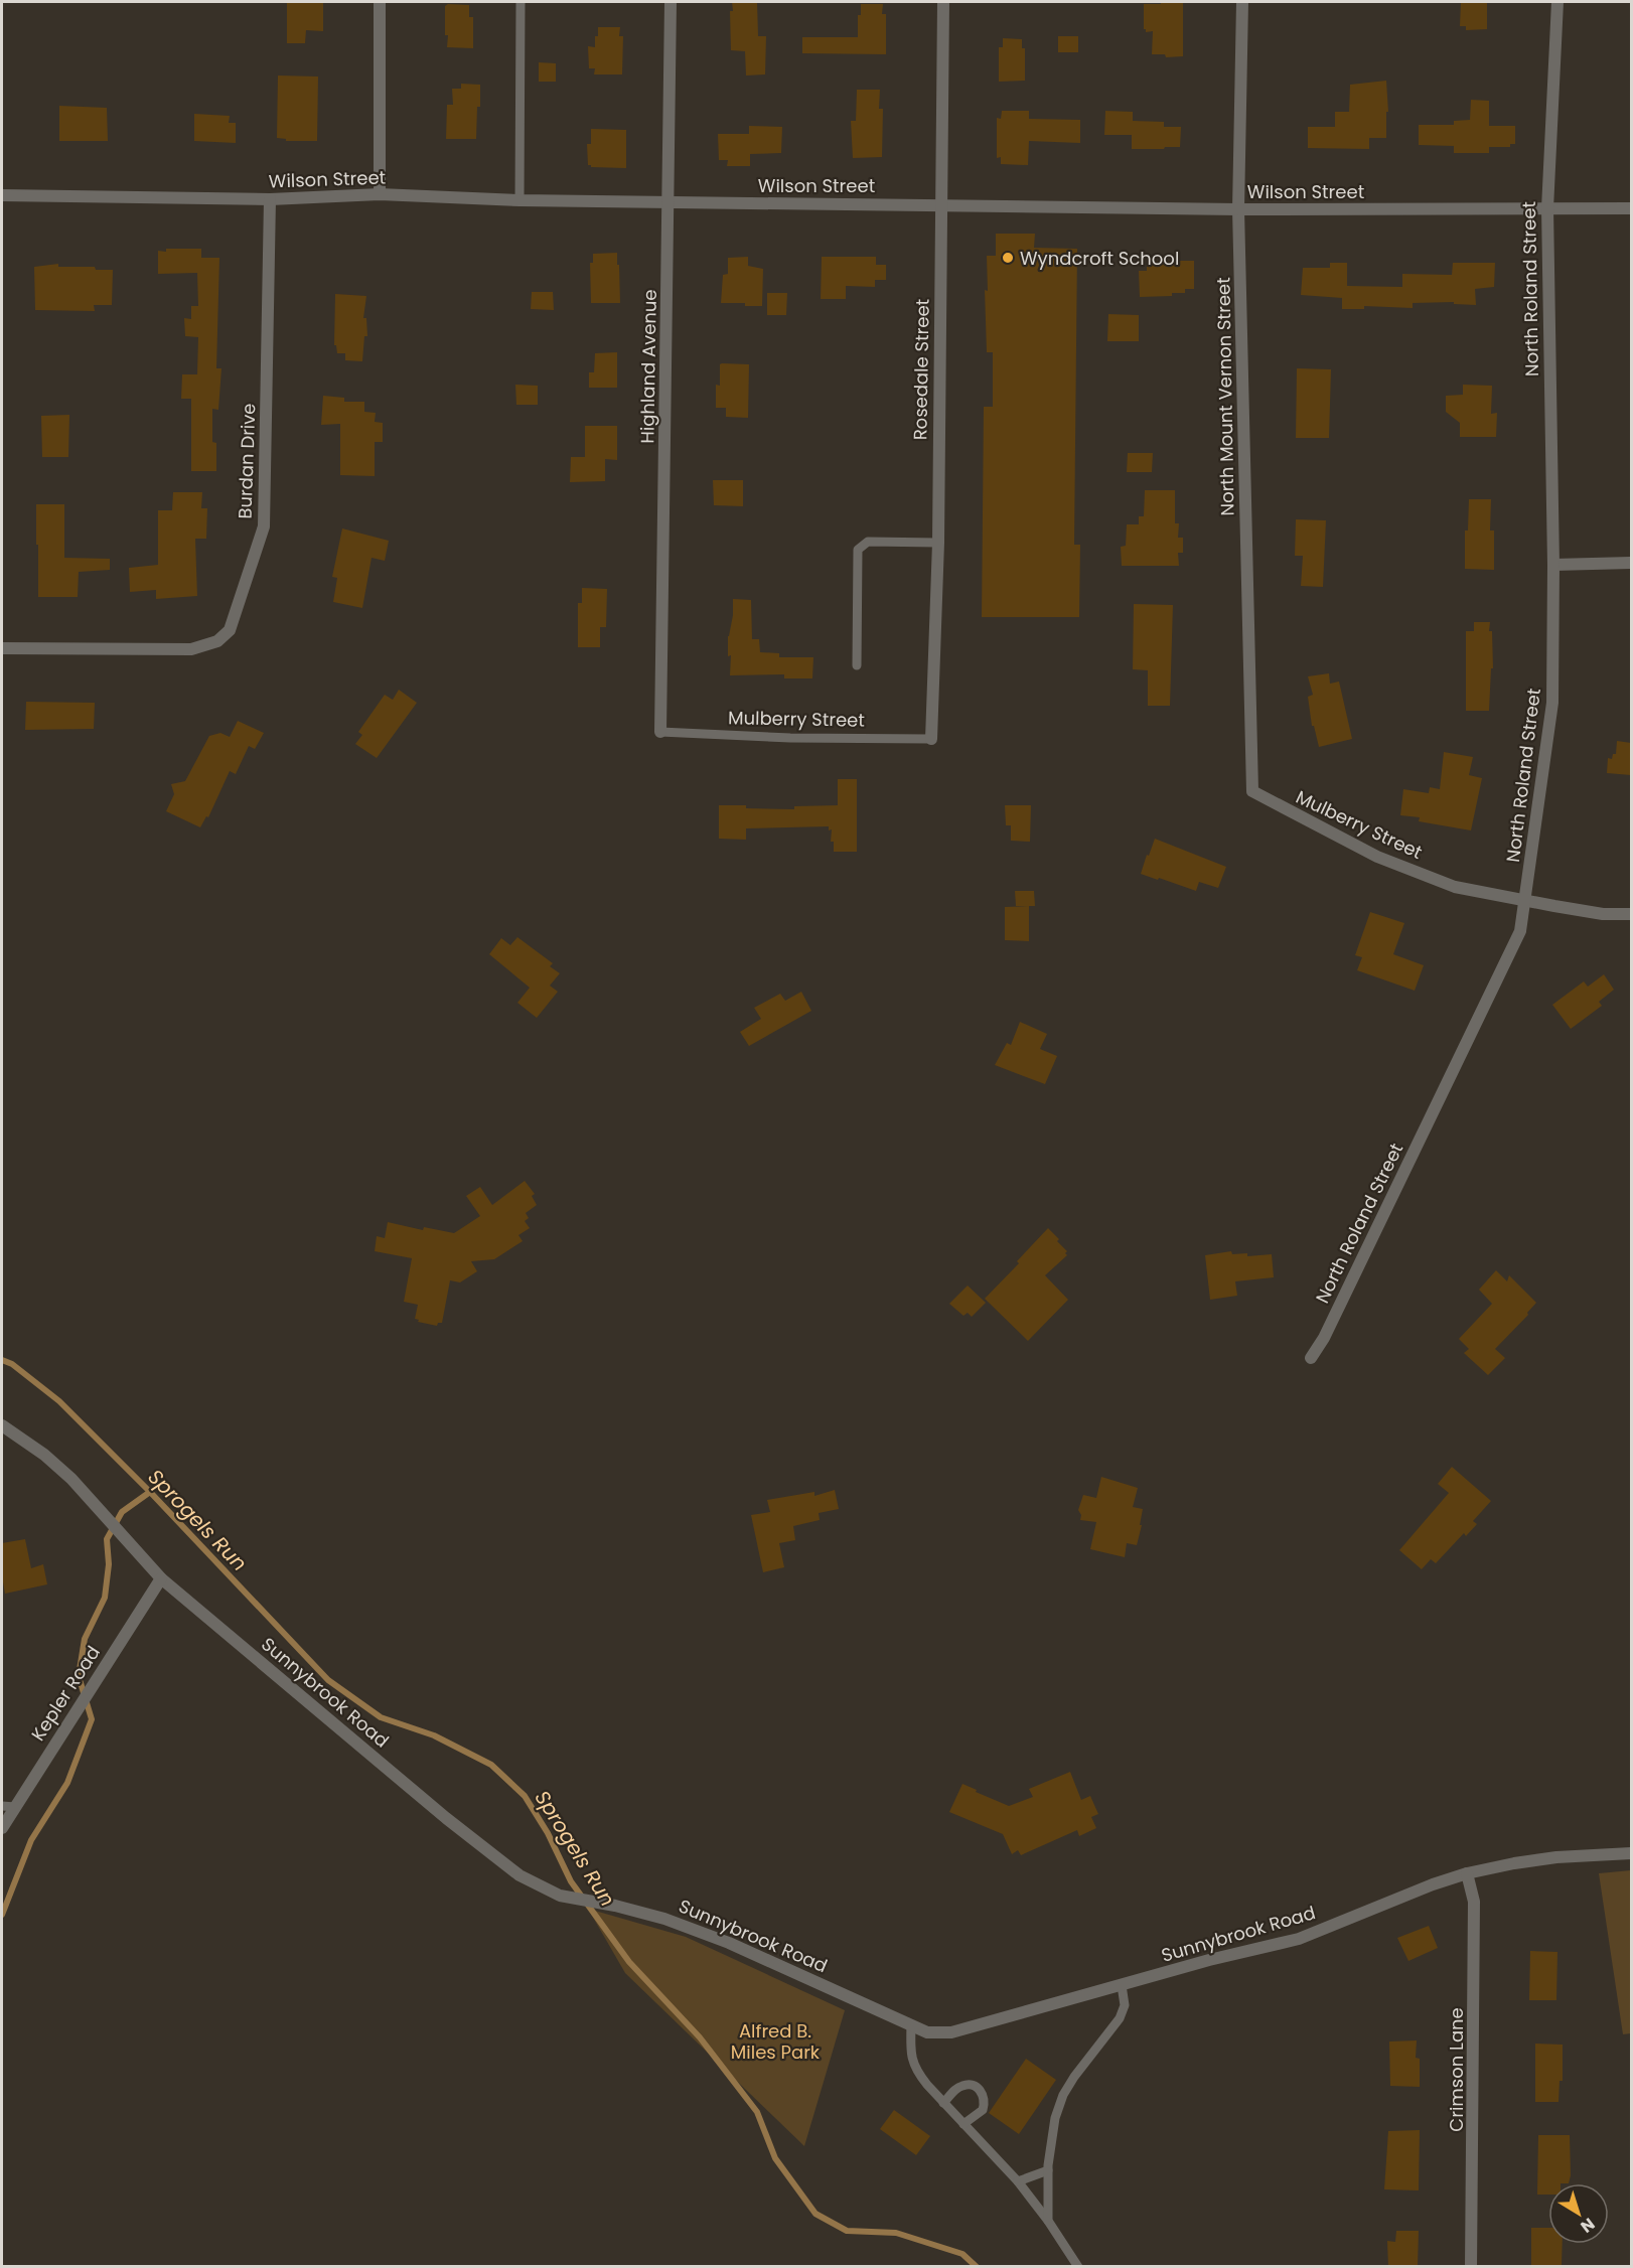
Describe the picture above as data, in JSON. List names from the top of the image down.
{
  "streets": {
    "street": [
      "Wilson Street",
      "North Roland Street",
      "Highland Avenue",
      "Rosedale Street",
      "North Mount Vernon Street",
      "Burdan Drive",
      "Mulberry Street",
      "Sunnybrook Road",
      "Kepler Road",
      "Crimson Lane"
    ]
  },
  "crossings": [
    ["Wilson Street", "North Roland Street"],
    ["Wilson Street", "Highland Avenue"],
    ["Wilson Street", "Rosedale Street"],
    ["Wilson Street", "North Mount Vernon Street"],
    ["Wilson Street", "Burdan Drive"],
    ["North Roland Street", "Mulberry Street"],
    ["Highland Avenue", "Mulberry Street"],
    ["Rosedale Street", "Mulberry Street"],
    ["North Mount Vernon Street", "Mulberry Street"],
    ["Sunnybrook Road", "Kepler Road"],
    ["Sunnybrook Road", "Crimson Lane"]
  ],
  "water": ["Sprogels Run"],
  "parks": ["Alfred B. Miles Park"],
  "places": ["Wyndcroft School"],
  "north": "bottom right"
}
